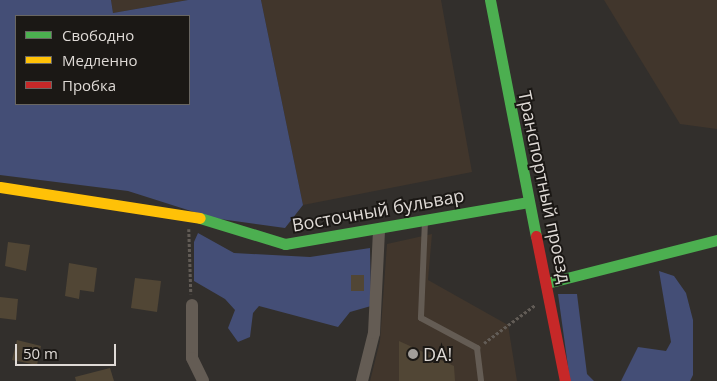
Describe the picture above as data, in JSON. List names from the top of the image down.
{
  "streets": {
    "street": ["Транспортный проезд", "Восточный бульвар"]
  },
  "crossings": [
    ["Транспортный проезд", "Восточный бульвар"]
  ],
  "places": ["DA!"],
  "legend": ["Свободно", "Медленно", "Пробка"],
  "scale_bar": "50 m"
}
